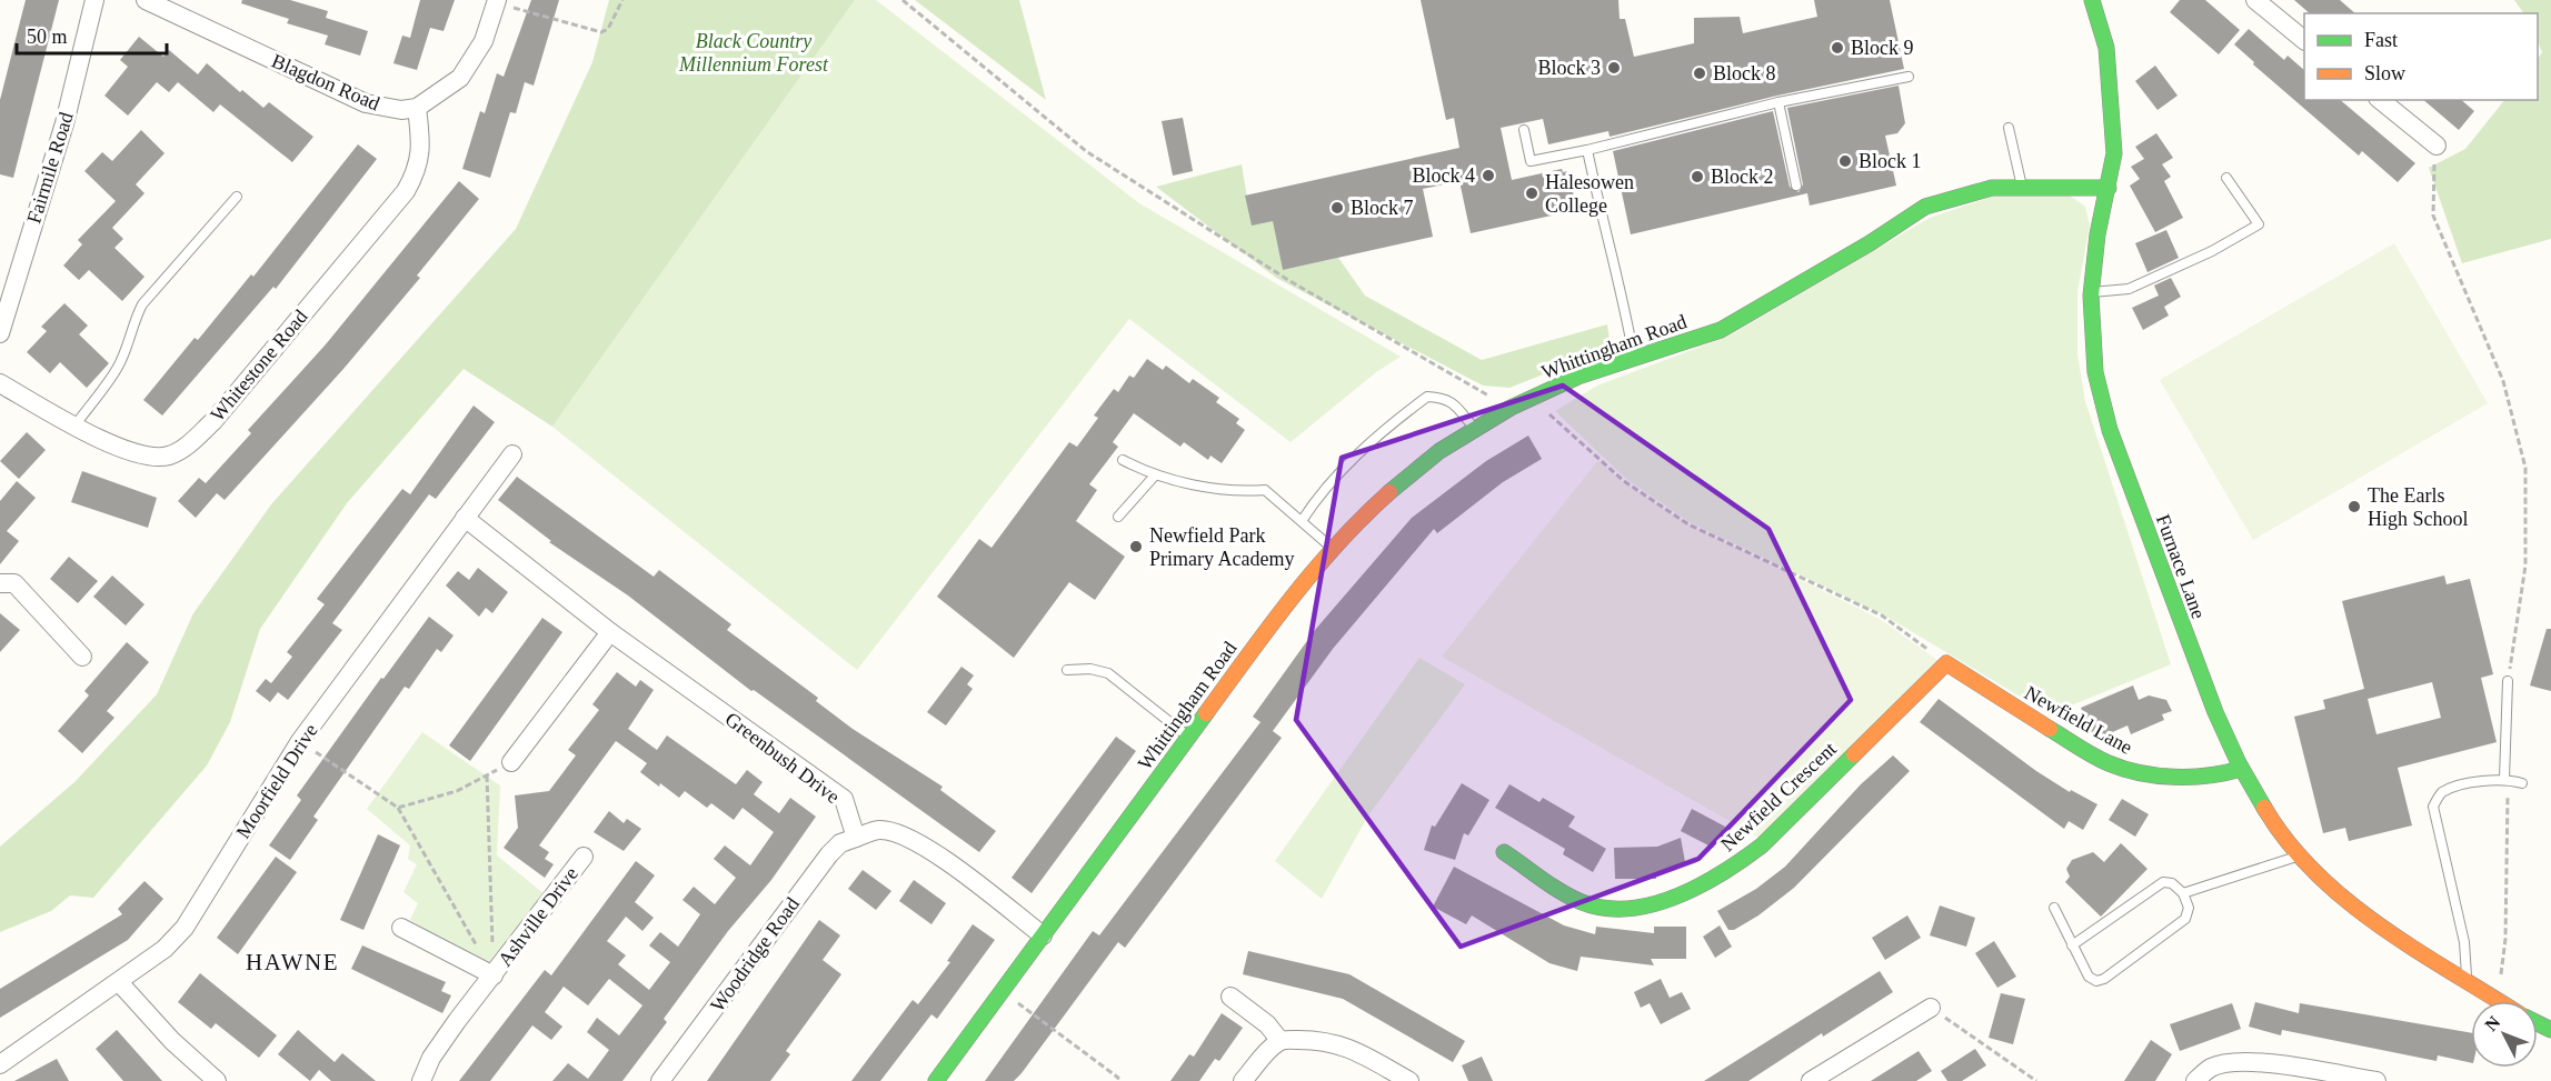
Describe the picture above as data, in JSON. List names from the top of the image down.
{
  "streets": {
    "street": [
      "Blagdon Road",
      "Fairmile Road",
      "Whittingham Road",
      "Whitestone Road",
      "Furnace Lane",
      "Newfield Lane",
      "Greenbush Drive",
      "Moorfield Drive",
      "Newfield Crescent",
      "Ashville Drive",
      "Woodridge Road"
    ]
  },
  "crossings": [
    ["Blagdon Road", "Whitestone Road"],
    ["Whittingham Road", "Furnace Lane"],
    ["Furnace Lane", "Newfield Lane"],
    ["Newfield Lane", "Newfield Crescent"],
    ["Greenbush Drive", "Moorfield Drive"],
    ["Greenbush Drive", "Woodridge Road"]
  ],
  "districts": ["HAWNE"],
  "parks": ["Black Country Millennium Forest"],
  "places": [
    "Block 9",
    "Block 3",
    "Block 8",
    "Block 1",
    "Block 4",
    "Block 2",
    "Halesowen College",
    "Block 7",
    "The Earls High School",
    "Newfield Park Primary Academy"
  ],
  "legend": ["Fast", "Slow"],
  "scale_bar": "50 m",
  "north": "top left"
}
